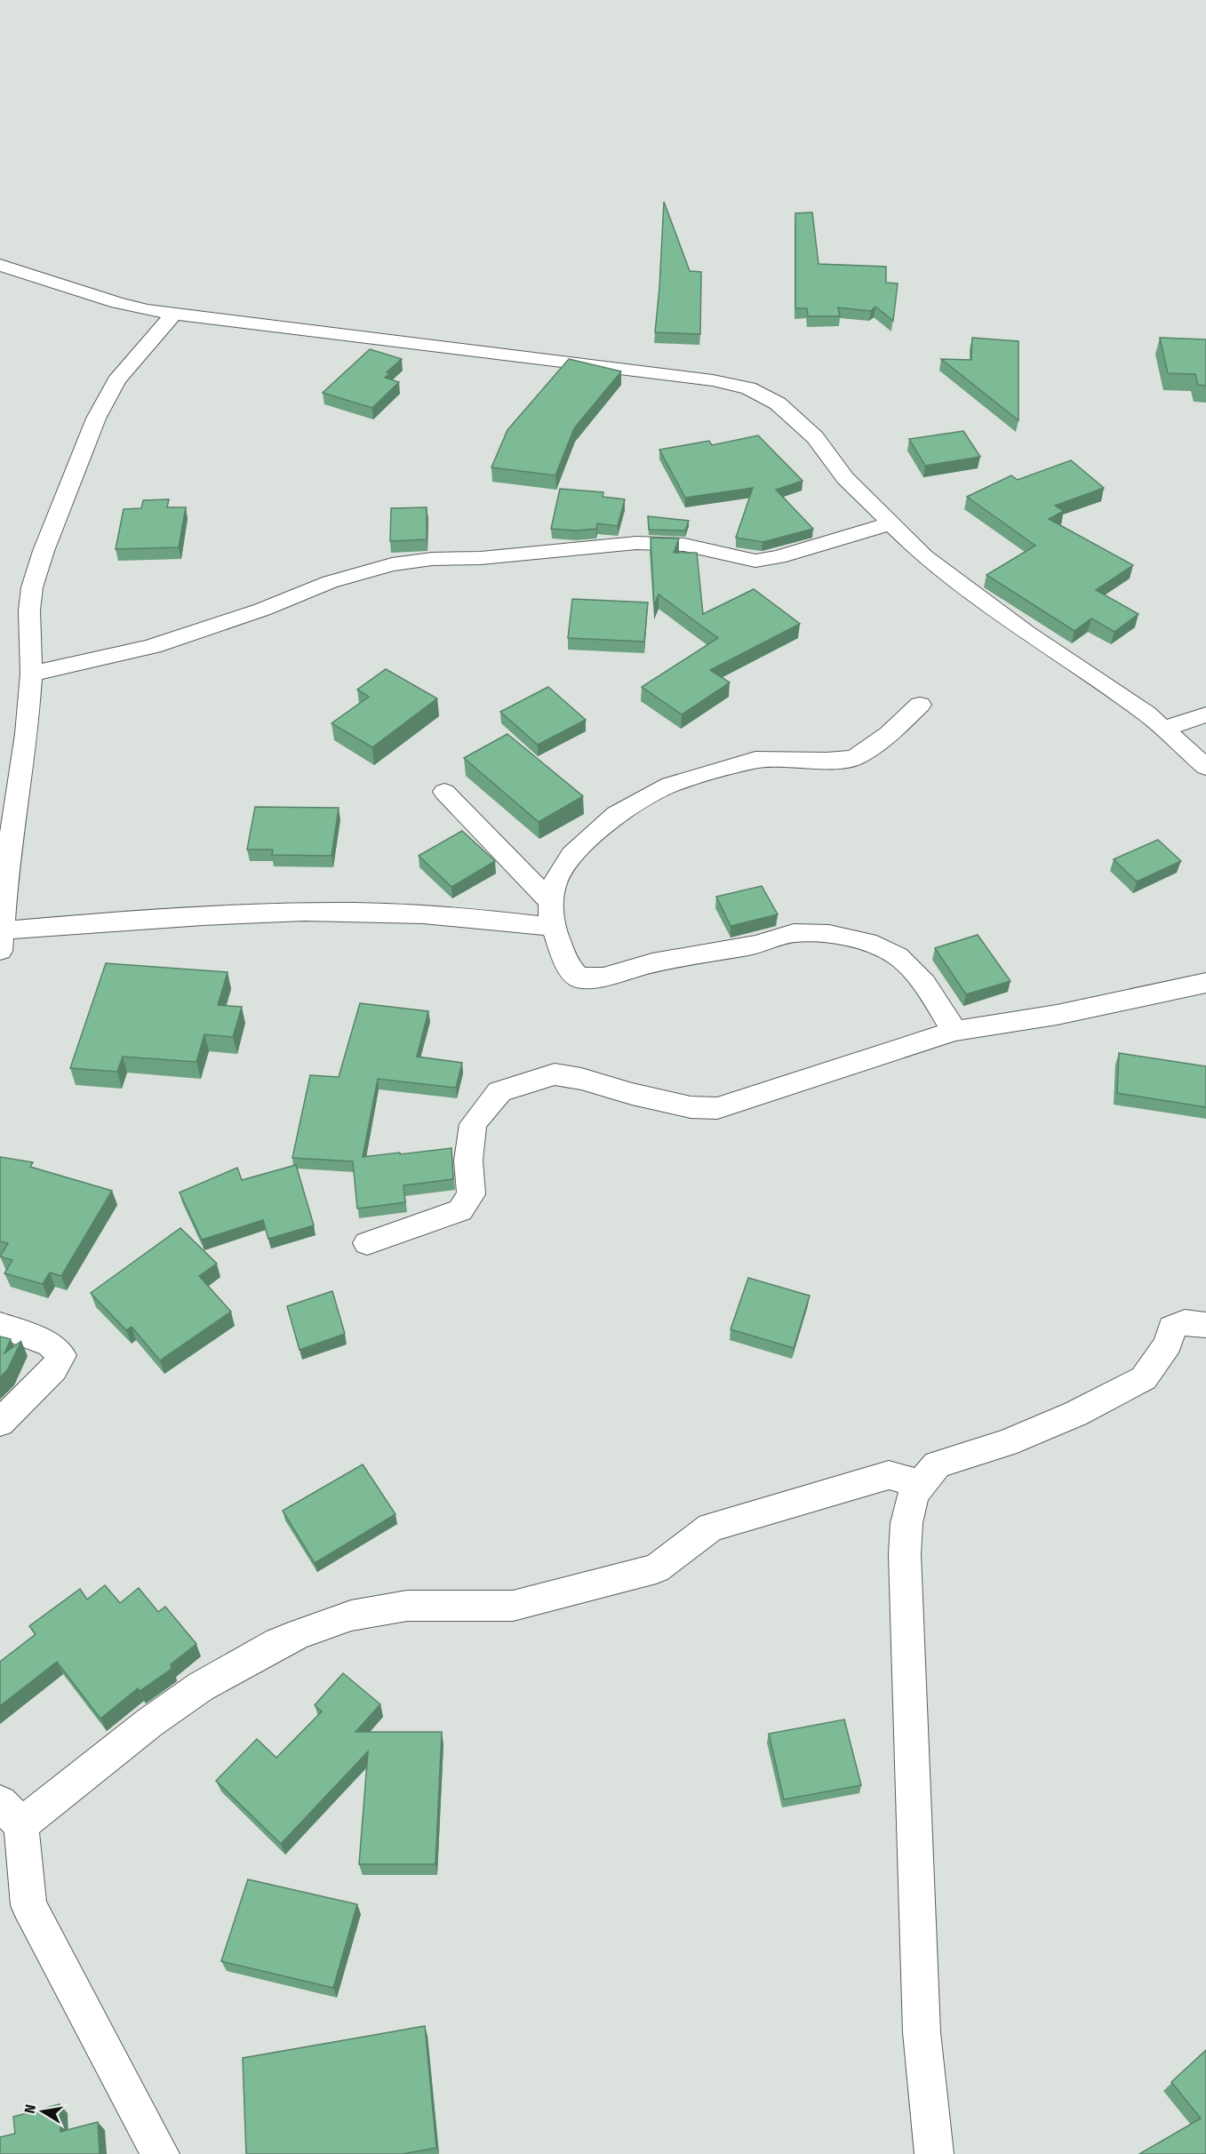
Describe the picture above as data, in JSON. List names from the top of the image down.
{
  "north": "left"
}
